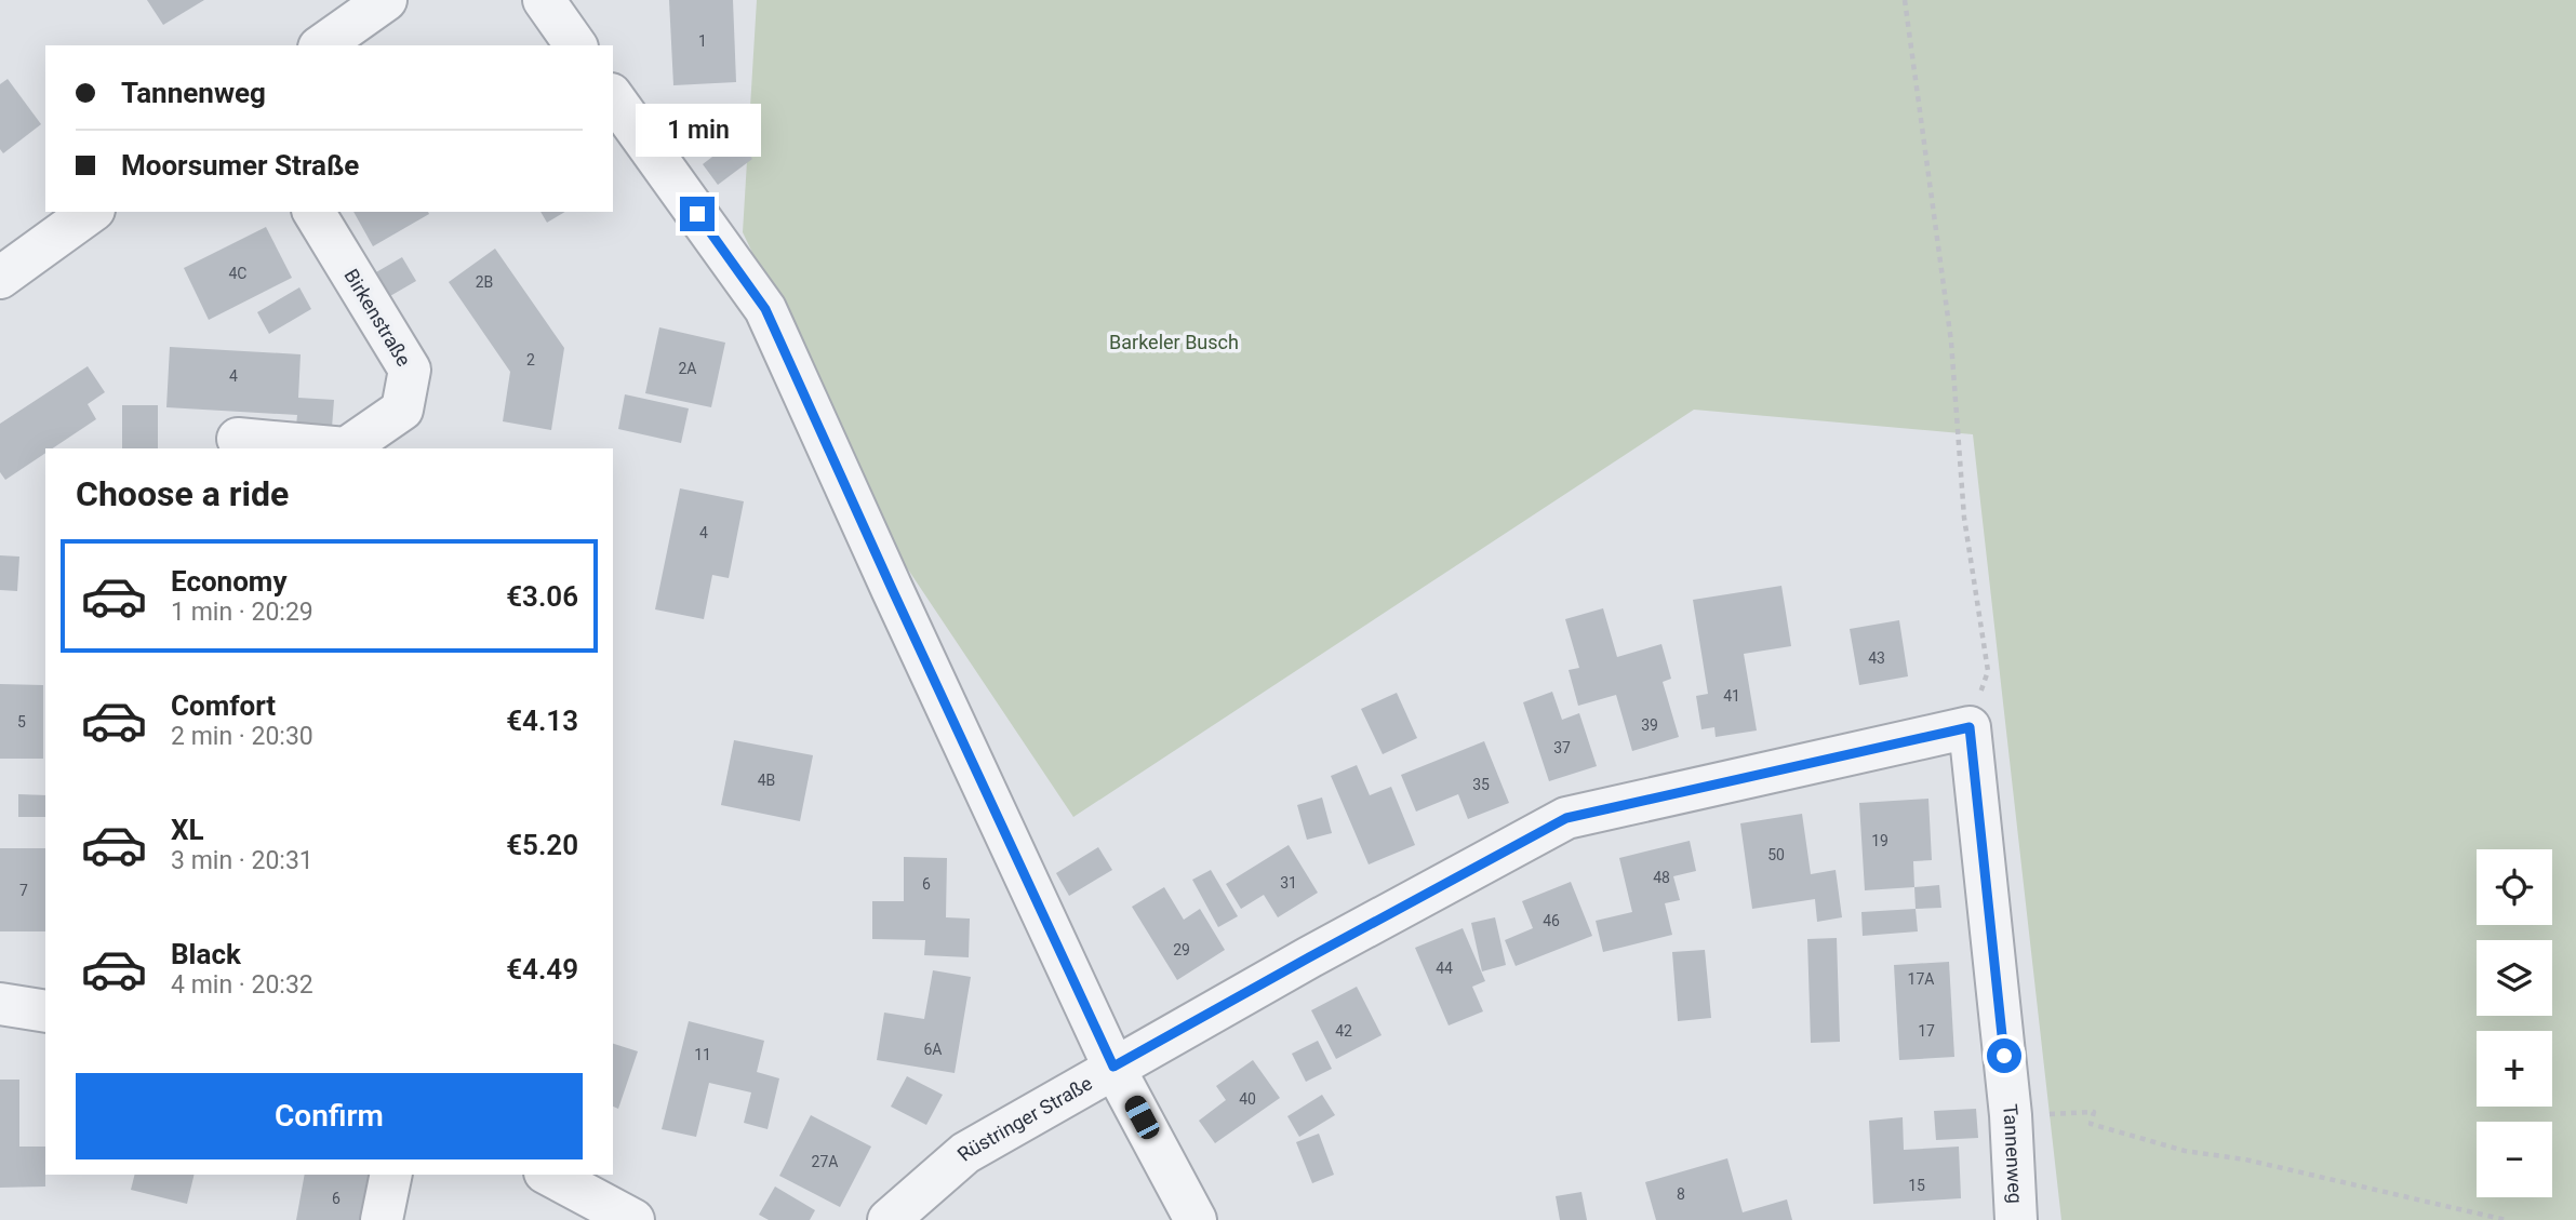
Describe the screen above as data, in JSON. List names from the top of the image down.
{
  "streets": {
    "street": ["Birkenstraße", "Rüstringer Straße", "Tannenweg"]
  },
  "crossings": [
    ["Rüstringer Straße", "Tannenweg"]
  ],
  "parks": ["Barkeler Busch"],
  "house_numbers": [
    "1",
    "4C",
    "2B",
    "2",
    "2A",
    "4",
    "4",
    "43",
    "41",
    "5",
    "39",
    "37",
    "4B",
    "35",
    "19",
    "50",
    "48",
    "31",
    "6",
    "7",
    "46",
    "29",
    "44",
    "17A",
    "42",
    "17",
    "6A",
    "11",
    "40",
    "27A",
    "15",
    "8",
    "6"
  ],
  "page": {
    "banner": ["Tannenweg", "Moorsumer Straße"],
    "bubble": "1 min",
    "heading": "Choose a ride",
    "list": [
      {
        "name": "Economy",
        "note": "1 min · 20:29",
        "value": "€3.06"
      },
      {
        "name": "Comfort",
        "note": "2 min · 20:30",
        "value": "€4.13"
      },
      {
        "name": "XL",
        "note": "3 min · 20:31",
        "value": "€5.20"
      },
      {
        "name": "Black",
        "note": "4 min · 20:32",
        "value": "€4.49"
      }
    ],
    "map_buttons": ["+", "−"],
    "buttons": "Confirm"
  }
}
